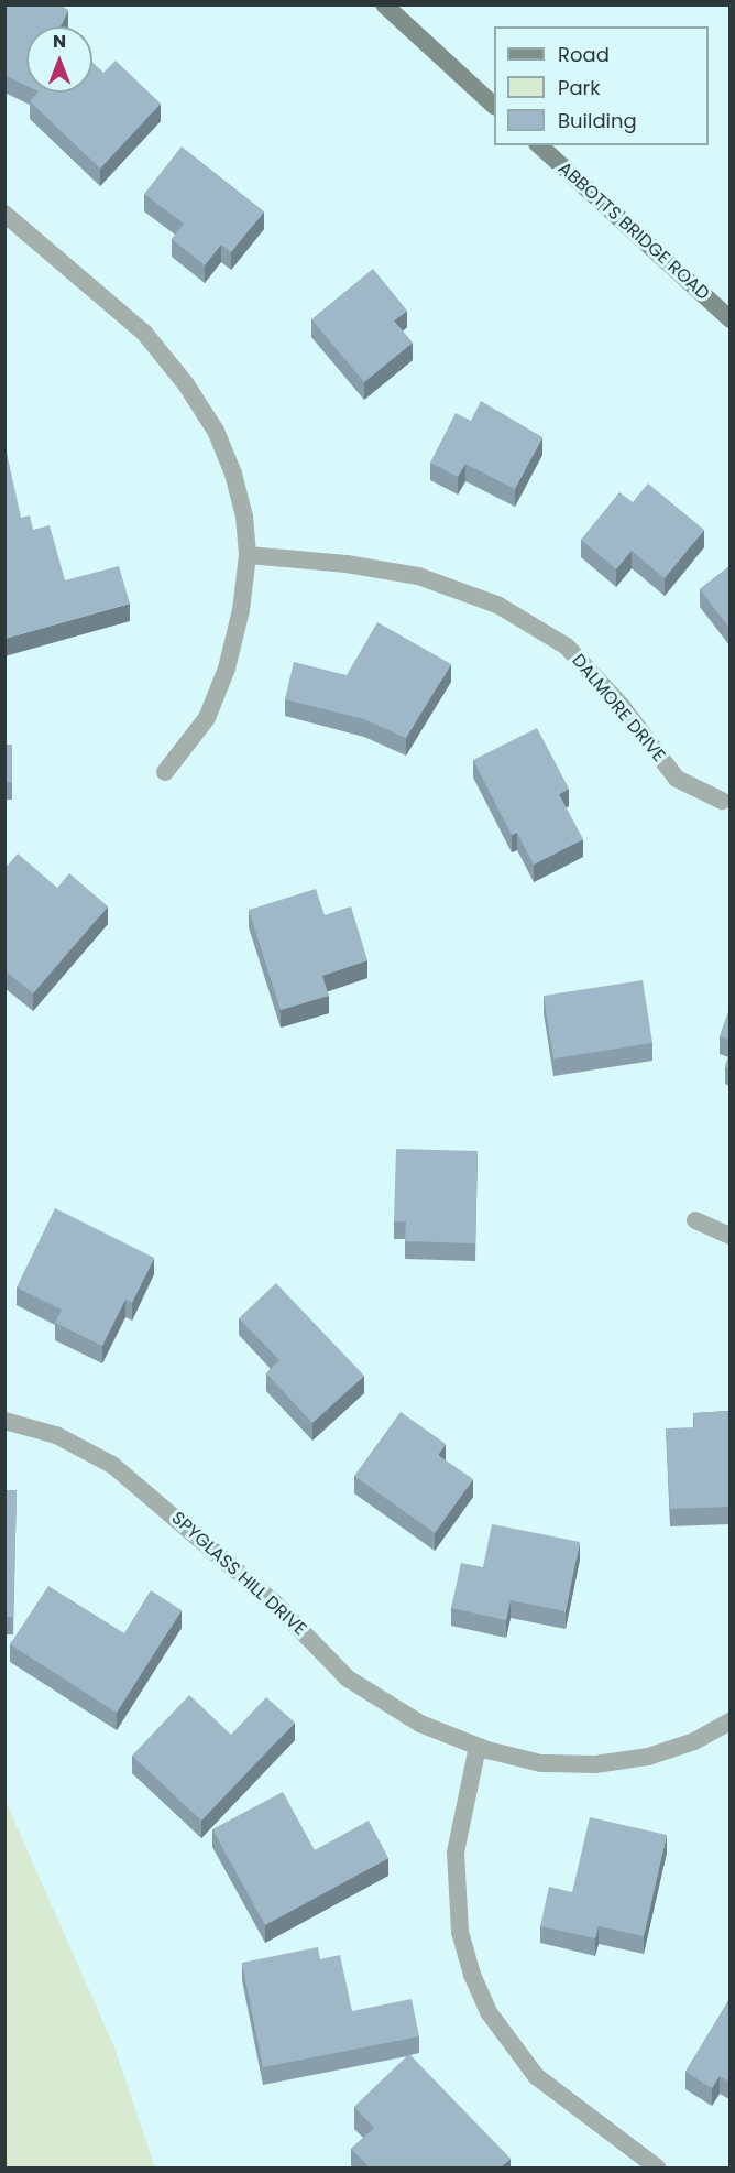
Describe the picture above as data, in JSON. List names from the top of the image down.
{
  "streets": {
    "main road": ["ABBOTTS BRIDGE ROAD"],
    "street": ["DALMORE DRIVE", "SPYGLASS HILL DRIVE"]
  },
  "legend": ["Road", "Park", "Building"],
  "north": "top"
}
